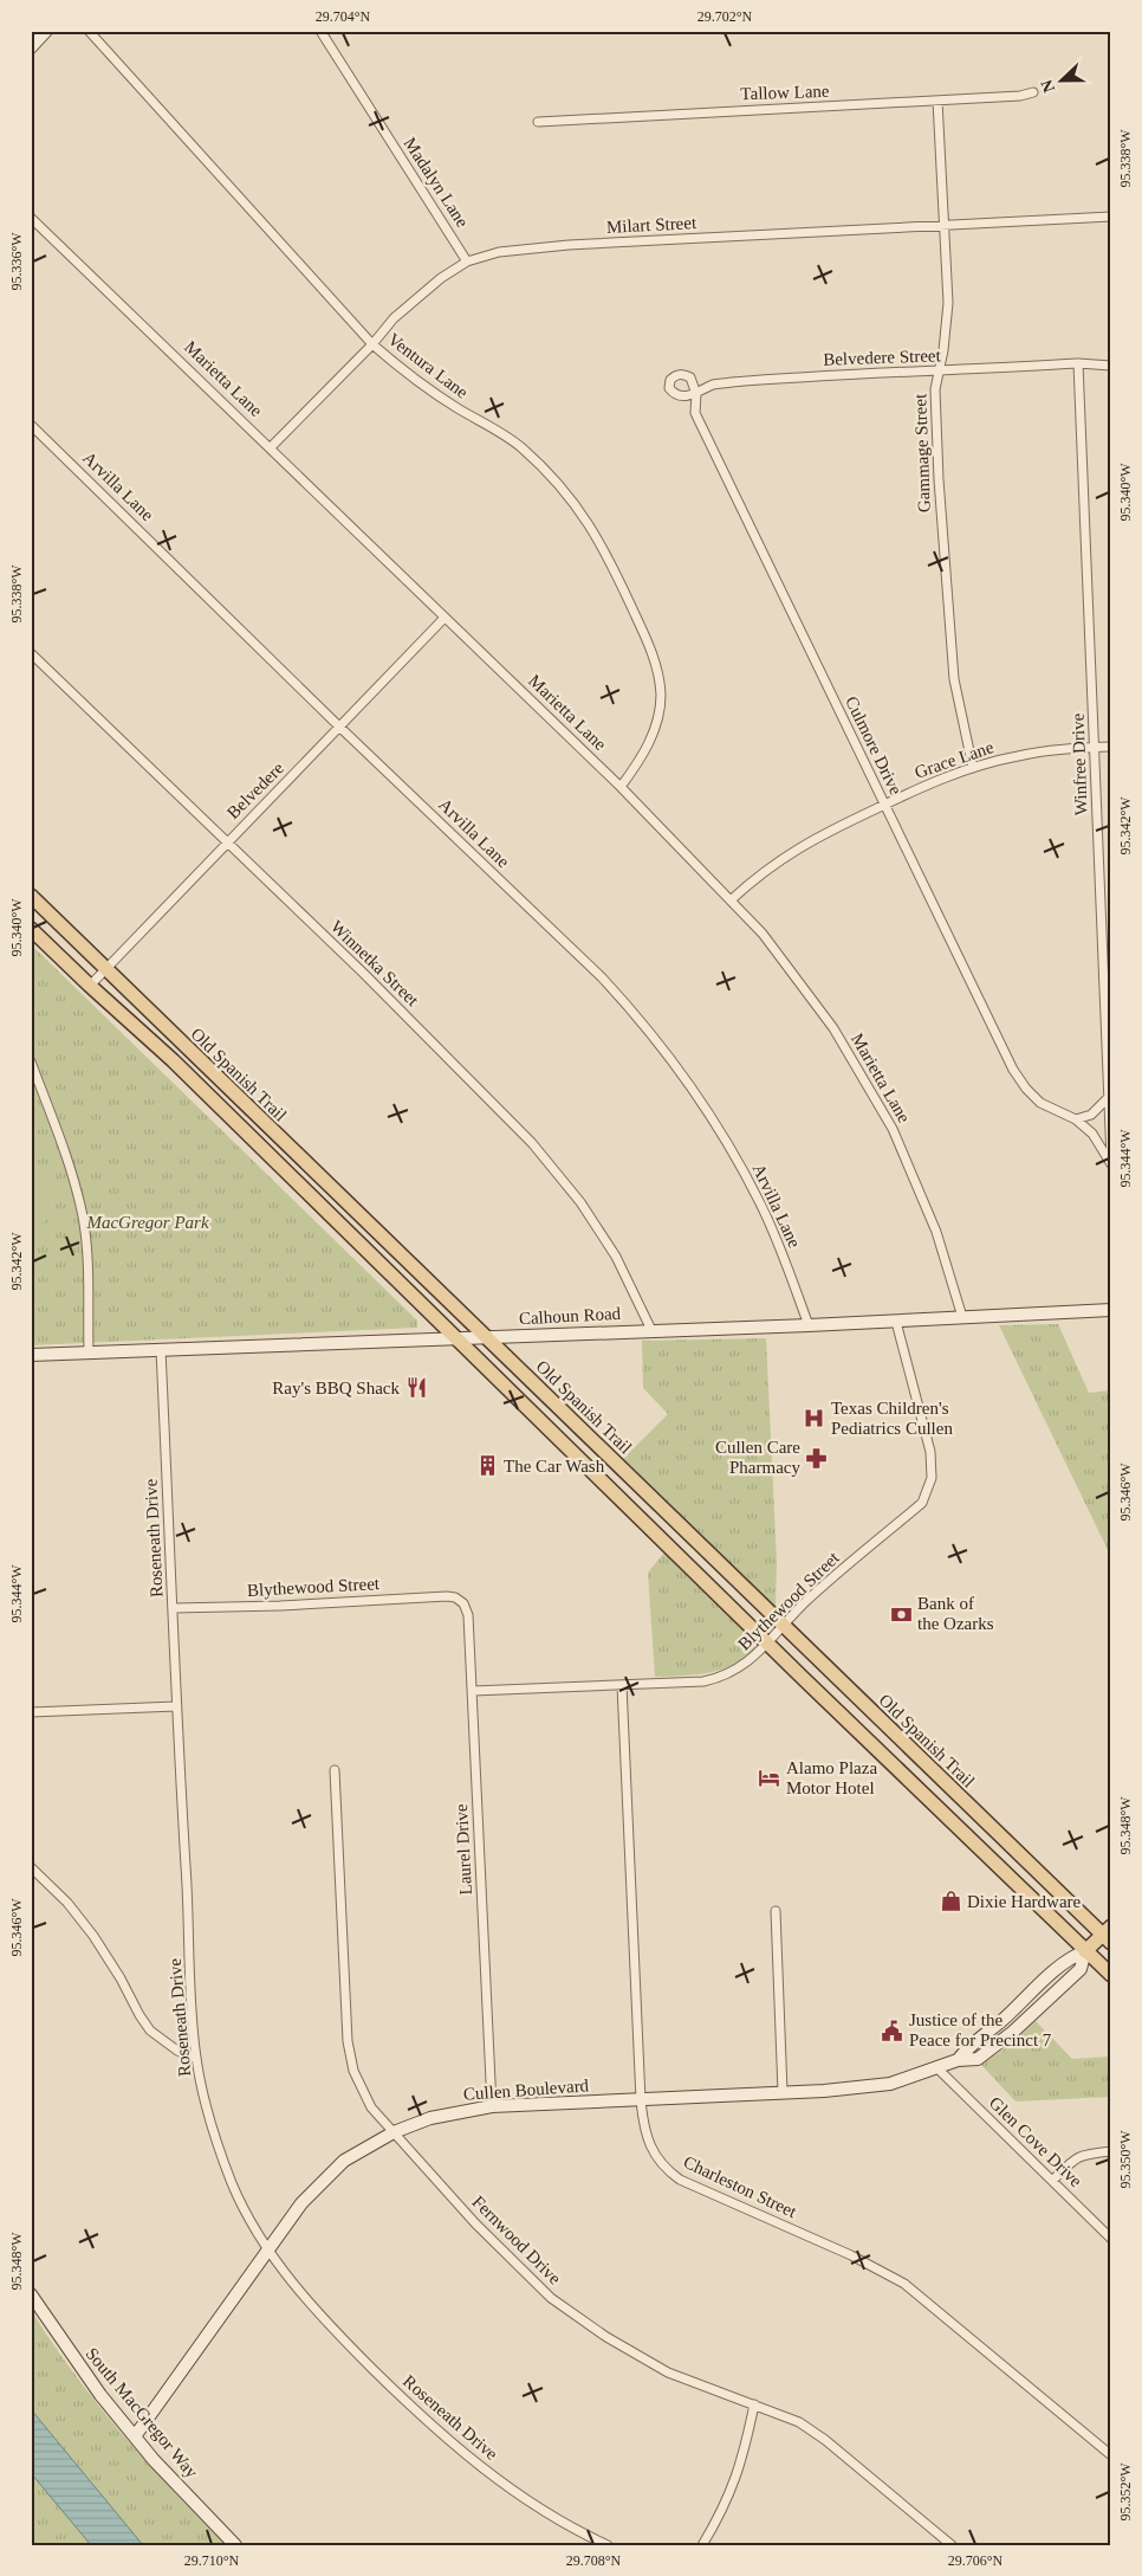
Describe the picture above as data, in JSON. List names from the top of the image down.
{
  "streets": {
    "main road": ["Old Spanish Trail", "Cullen Boulevard"],
    "street": [
      "Tallow Lane",
      "Madalyn Lane",
      "Milart Street",
      "Belvedere Street",
      "Ventura Lane",
      "Marietta Lane",
      "Gammage Street",
      "Arvilla Lane",
      "Culmore Drive",
      "Grace Lane",
      "Winfree Drive",
      "Belvedere",
      "Winnetka Street",
      "Calhoun Road",
      "Roseneath Drive",
      "Blythewood Street",
      "Laurel Drive",
      "Glen Cove Drive",
      "Charleston Street",
      "Fernwood Drive",
      "South MacGregor Way"
    ]
  },
  "crossings": [
    ["Tallow Lane", "Gammage Street"],
    ["Madalyn Lane", "Milart Street"],
    ["Milart Street", "Ventura Lane"],
    ["Milart Street", "Marietta Lane"],
    ["Milart Street", "Gammage Street"],
    ["Belvedere Street", "Gammage Street"],
    ["Belvedere Street", "Culmore Drive"],
    ["Belvedere Street", "Winfree Drive"],
    ["Ventura Lane", "Marietta Lane"],
    ["Marietta Lane", "Grace Lane"],
    ["Marietta Lane", "Belvedere"],
    ["Marietta Lane", "Calhoun Road"],
    ["Gammage Street", "Grace Lane"],
    ["Arvilla Lane", "Belvedere"],
    ["Arvilla Lane", "Calhoun Road"],
    ["Culmore Drive", "Grace Lane"],
    ["Culmore Drive", "Winfree Drive"],
    ["Grace Lane", "Winfree Drive"],
    ["Belvedere", "Winnetka Street"],
    ["Belvedere", "Old Spanish Trail"],
    ["Winnetka Street", "Calhoun Road"],
    ["Old Spanish Trail", "Calhoun Road"],
    ["Old Spanish Trail", "Blythewood Street"],
    ["Old Spanish Trail", "Cullen Boulevard"],
    ["Calhoun Road", "Roseneath Drive"],
    ["Calhoun Road", "Blythewood Street"],
    ["Roseneath Drive", "Blythewood Street"],
    ["Roseneath Drive", "Cullen Boulevard"],
    ["Blythewood Street", "Laurel Drive"],
    ["Blythewood Street", "Charleston Street"],
    ["Laurel Drive", "Cullen Boulevard"],
    ["Cullen Boulevard", "Glen Cove Drive"],
    ["Cullen Boulevard", "Charleston Street"],
    ["Cullen Boulevard", "Fernwood Drive"],
    ["Cullen Boulevard", "South MacGregor Way"]
  ],
  "parks": ["MacGregor Park"],
  "places": {
    "restaurant": ["Ray's BBQ Shack"],
    "hospital": ["Texas Children's Pediatrics Cullen"],
    "pharmacy": ["Cullen Care Pharmacy"],
    "building": ["The Car Wash"],
    "bank": ["Bank of the Ozarks"],
    "hotel": ["Alamo Plaza Motor Hotel"],
    "shop": ["Dixie Hardware"],
    "public building": ["Justice of the Peace for Precinct 7"]
  },
  "north": "left",
  "coordinates": [
    "29.704°N",
    "29.702°N",
    "95.338°W",
    "95.336°W",
    "95.340°W",
    "95.342°W",
    "95.344°W",
    "95.346°W",
    "95.348°W",
    "95.350°W",
    "95.352°W",
    "29.710°N",
    "29.708°N",
    "29.706°N"
  ]
}
